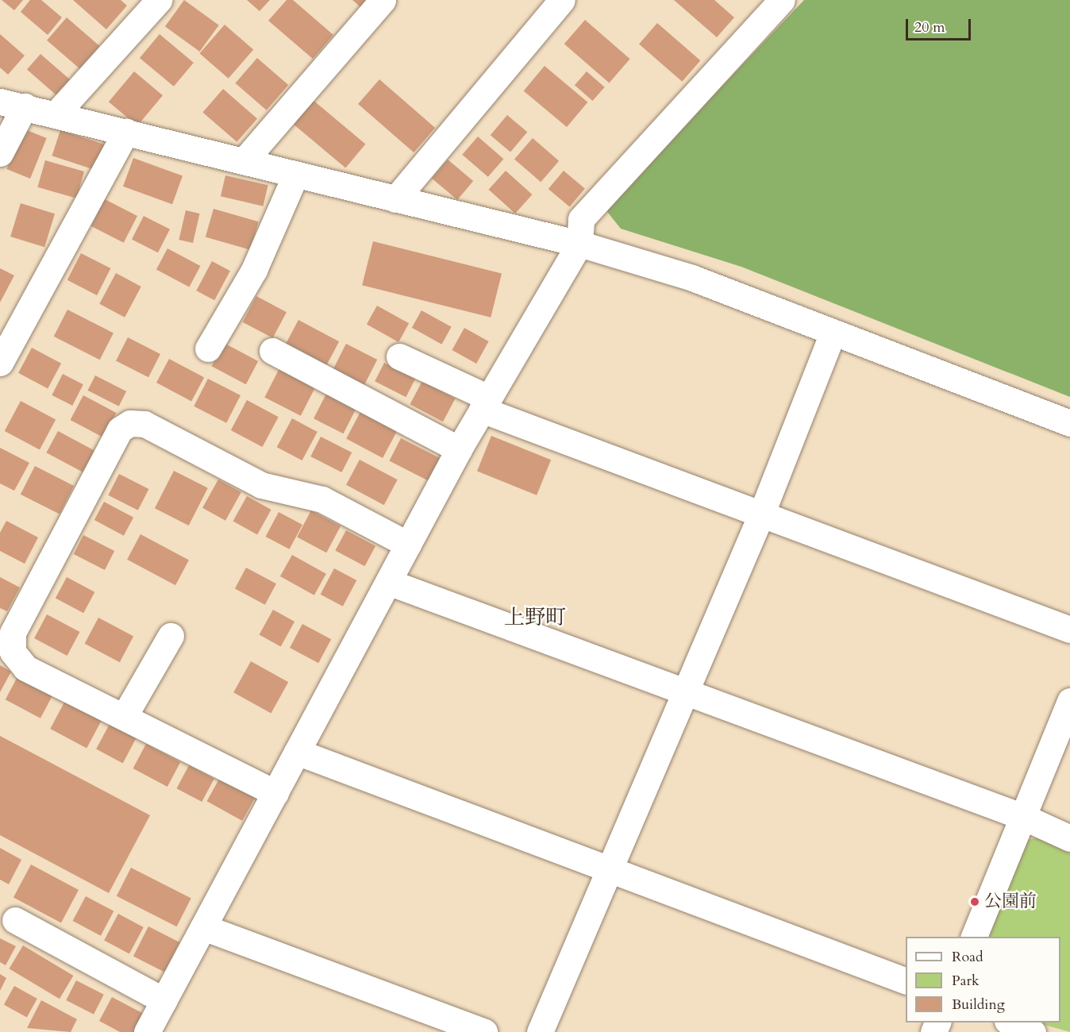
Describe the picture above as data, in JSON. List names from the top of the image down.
{
  "districts": ["上野町"],
  "places": ["公園前"],
  "legend": ["Road", "Park", "Building"],
  "scale_bar": "20 m"
}
